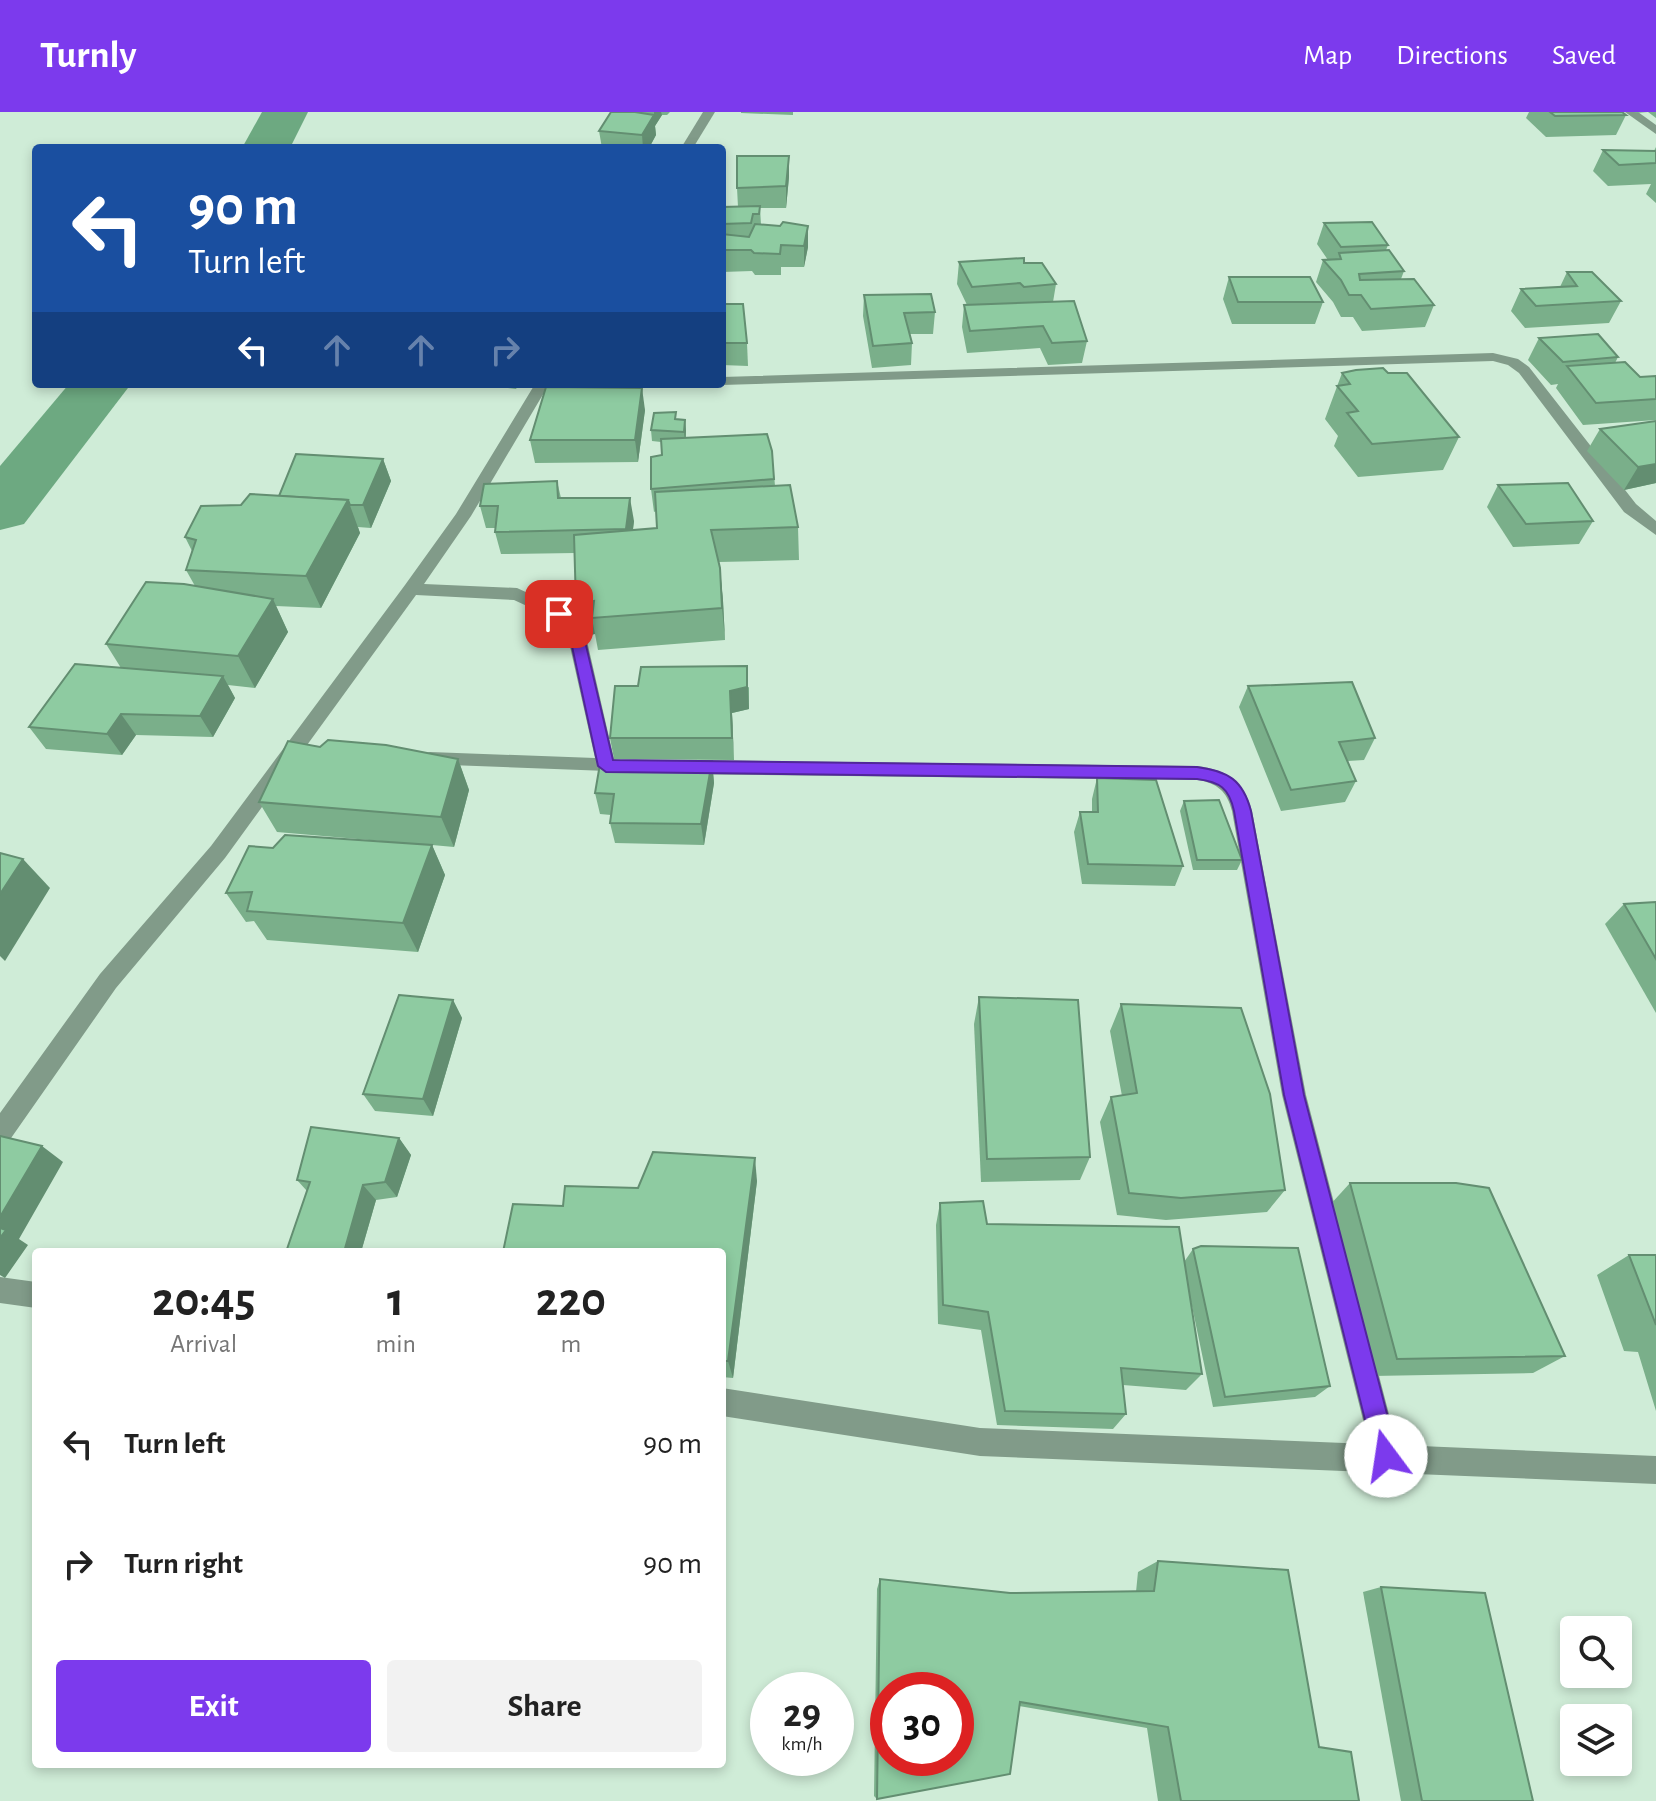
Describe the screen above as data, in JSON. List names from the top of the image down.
{
  "page": {
    "header": "Turnly",
    "nav": ["Map", "Directions", "Saved"],
    "turn": ["90 m", "Turn left"],
    "eta": [
      "20:45",
      "Arrival",
      "1",
      "min",
      "220",
      "m"
    ],
    "list": [
      {
        "name": "Turn left",
        "value": "90 m"
      },
      {
        "name": "Turn right",
        "value": "90 m"
      }
    ],
    "buttons": ["Exit", "Share"],
    "speed": "29 km/h",
    "limit": "30"
  }
}
